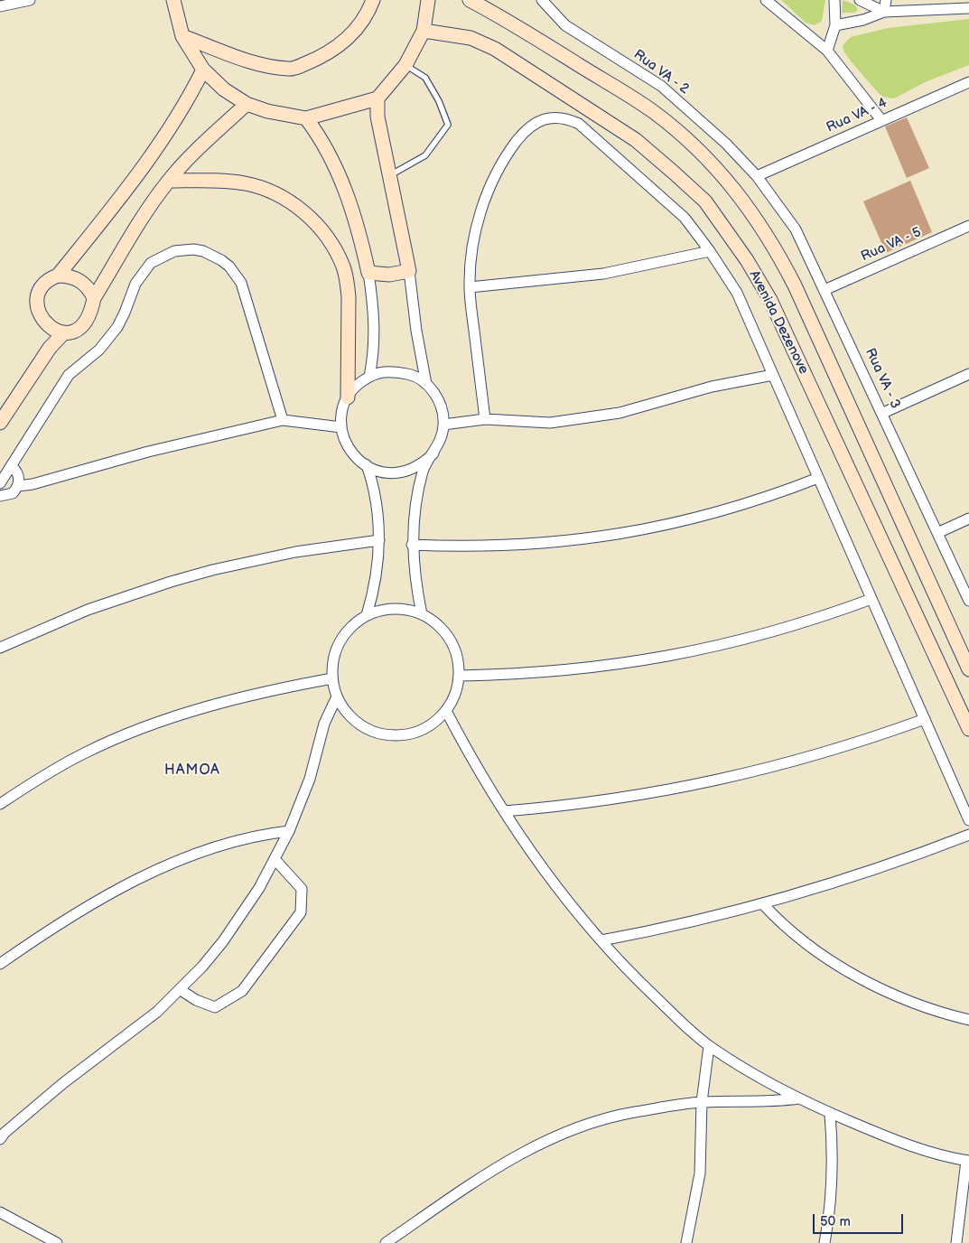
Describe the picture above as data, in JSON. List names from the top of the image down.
{
  "streets": {
    "street": [
      "Rua VA - 2",
      "Rua VA - 4",
      "Rua VA - 5",
      "Avenida Dezenove",
      "Rua VA - 3"
    ]
  },
  "crossings": [
    ["Rua VA - 2", "Rua VA - 4"],
    ["Rua VA - 2", "Rua VA - 3"],
    ["Rua VA - 4", "Rua VA - 3"],
    ["Rua VA - 5", "Rua VA - 3"]
  ],
  "districts": ["HAMOA"],
  "scale_bar": "50 m"
}
